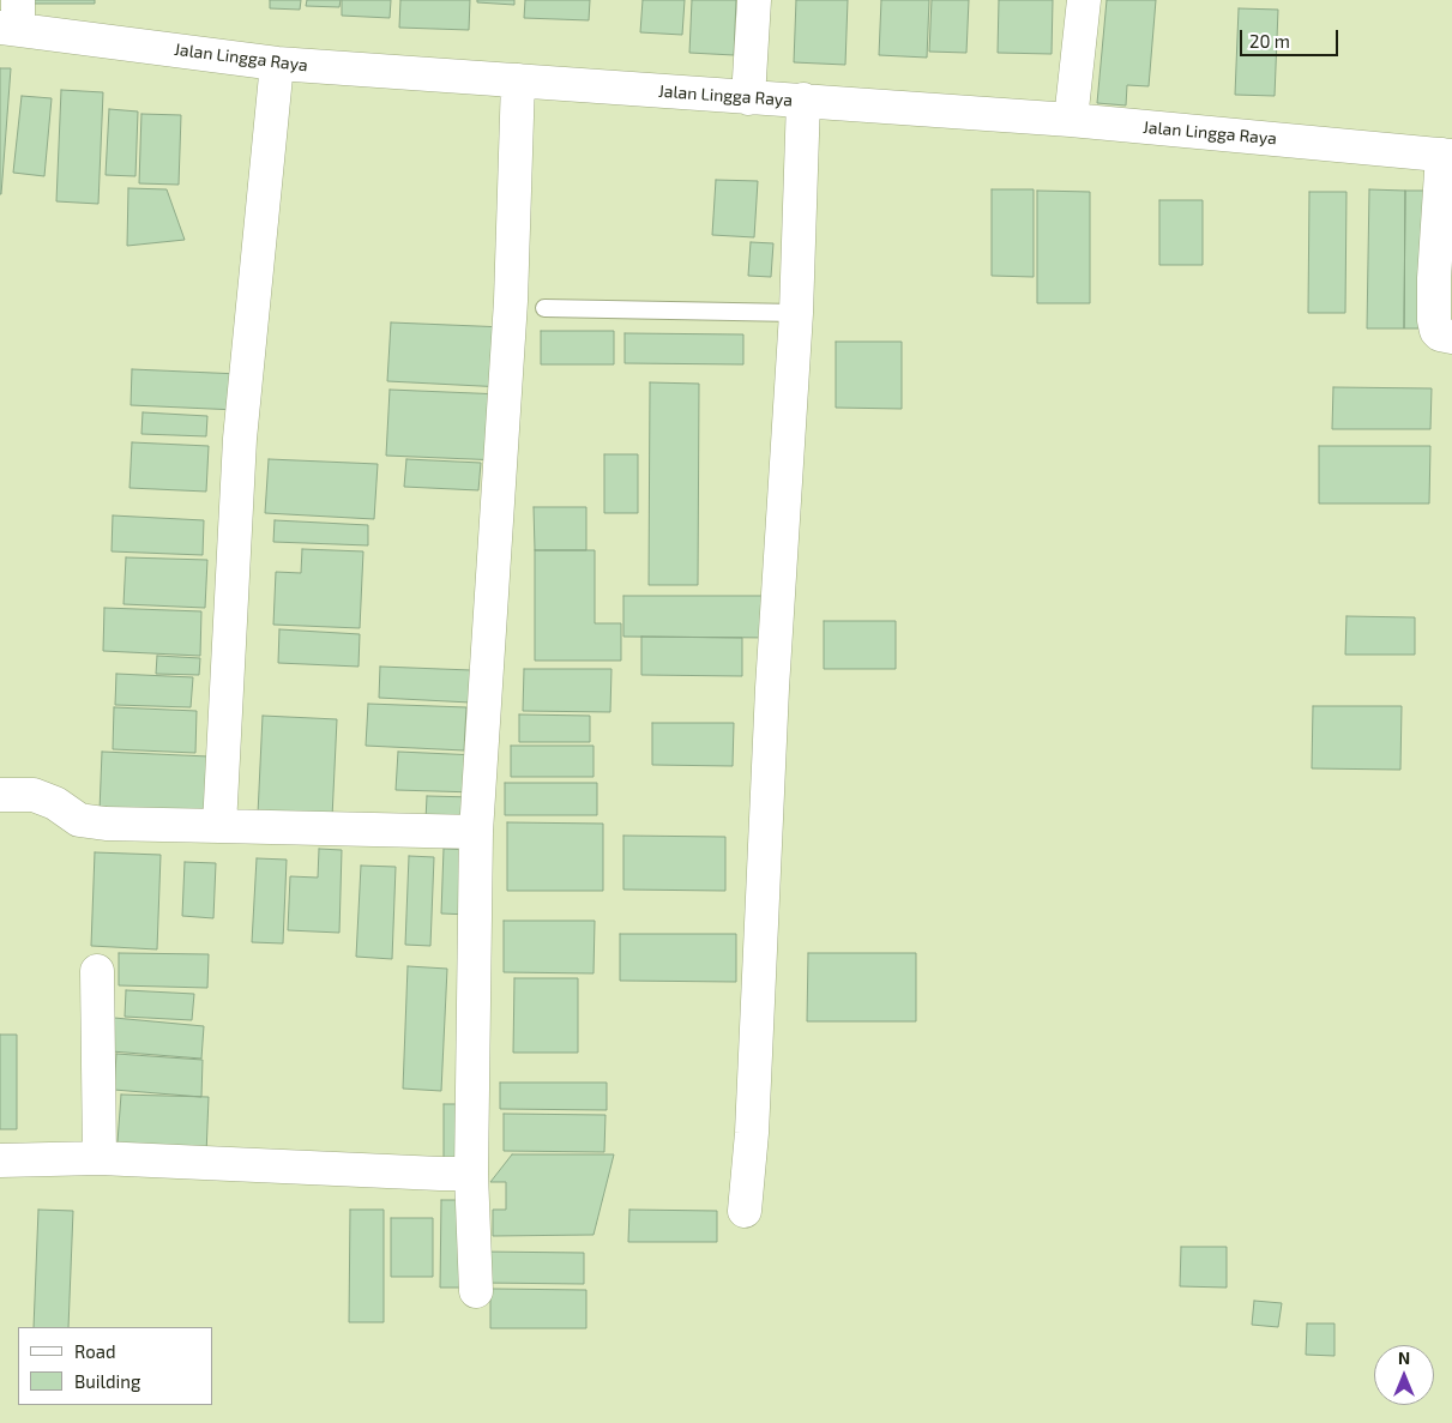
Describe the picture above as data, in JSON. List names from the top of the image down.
{
  "streets": {
    "street": ["Jalan Lingga Raya"]
  },
  "legend": ["Road", "Building"],
  "scale_bar": "20 m",
  "north": "top"
}
